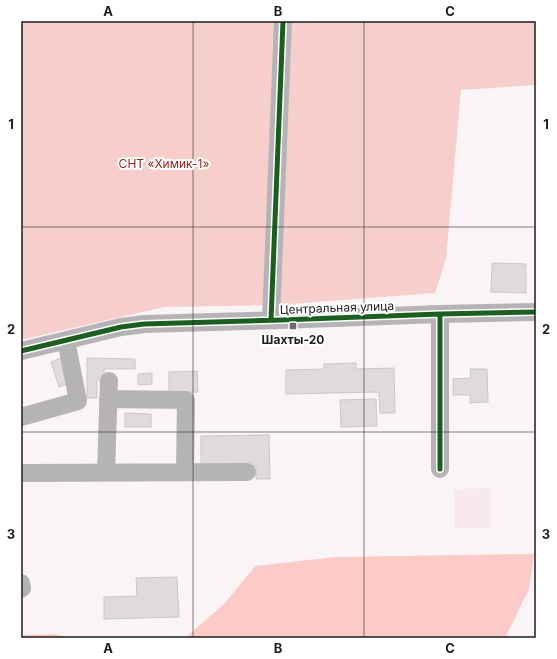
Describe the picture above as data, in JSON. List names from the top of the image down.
{
  "streets": {
    "street": ["Центральная улица"]
  },
  "parks": ["СНТ «Химик-1»"],
  "places": {
    "transit": ["Шахты-20"]
  },
  "grid": {
    "columns": ["A", "B", "C"],
    "rows": ["1", "2", "3"]
  }
}
